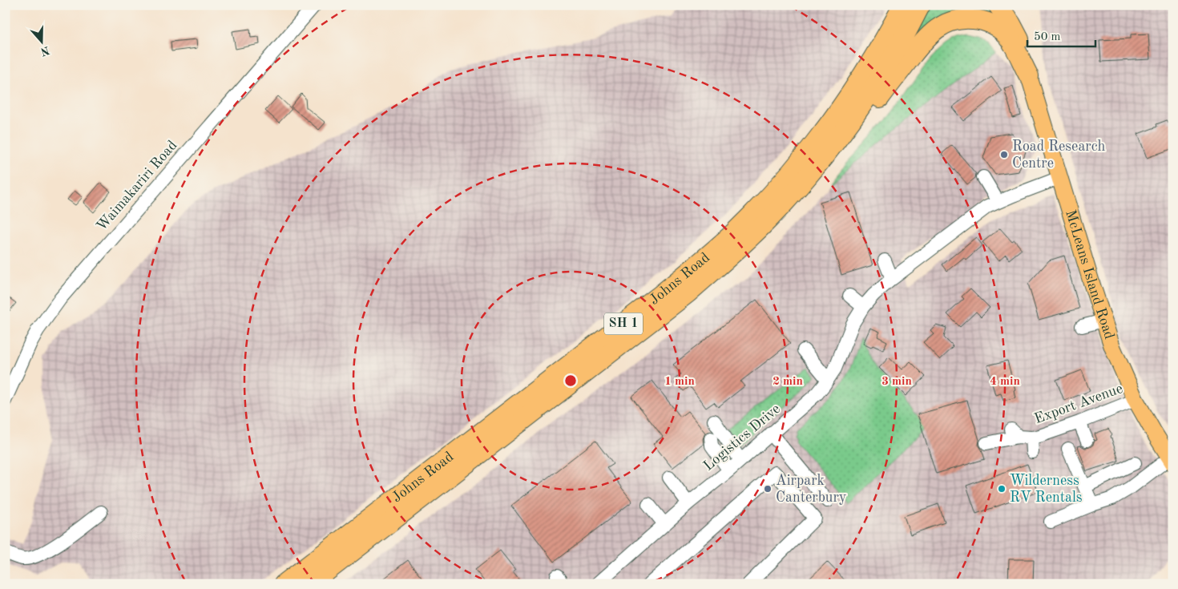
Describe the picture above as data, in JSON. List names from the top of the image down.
{
  "streets": {
    "highway": ["Johns Road", "SH 1"],
    "main road": ["McLeans Island Road"],
    "street": ["Waimakariri Road", "Export Avenue", "Logistics Drive"]
  },
  "crossings": [
    ["McLeans Island Road", "Export Avenue"],
    ["McLeans Island Road", "Logistics Drive"]
  ],
  "places": ["Road Research Centre", "Airpark Canterbury", "Wilderness RV Rentals"],
  "scale_bar": "50 m",
  "north": "bottom",
  "rings": [
    "1 min",
    "2 min",
    "3 min",
    "4 min"
  ]
}
